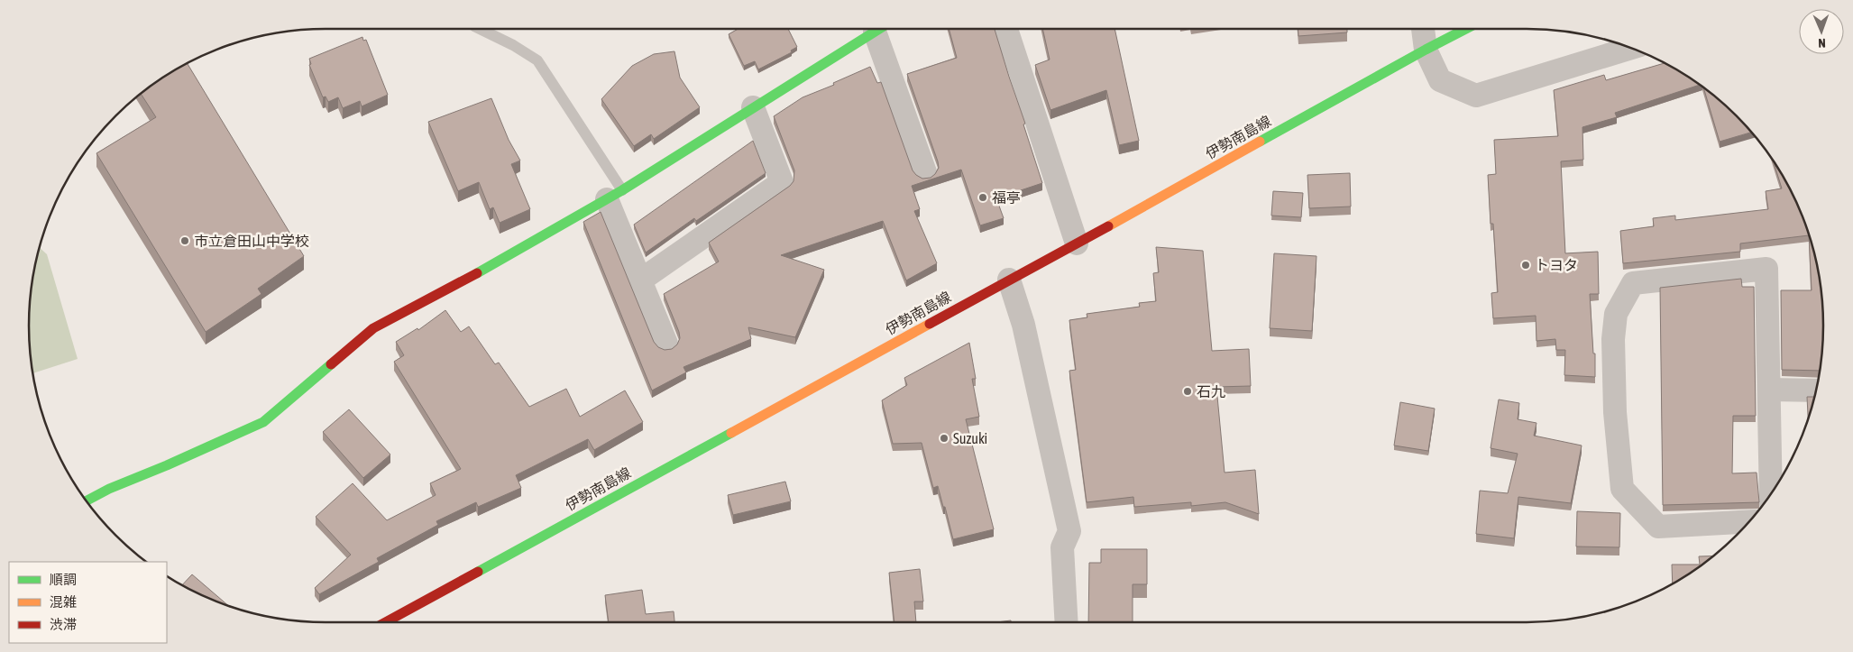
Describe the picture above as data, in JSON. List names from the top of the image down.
{
  "streets": {
    "main road": ["伊勢南島線"]
  },
  "places": [
    "福亭",
    "市立倉田山中学校",
    "トヨタ",
    "石九",
    "Suzuki"
  ],
  "legend": ["順調", "混雑", "渋滞"],
  "north": "bottom"
}
